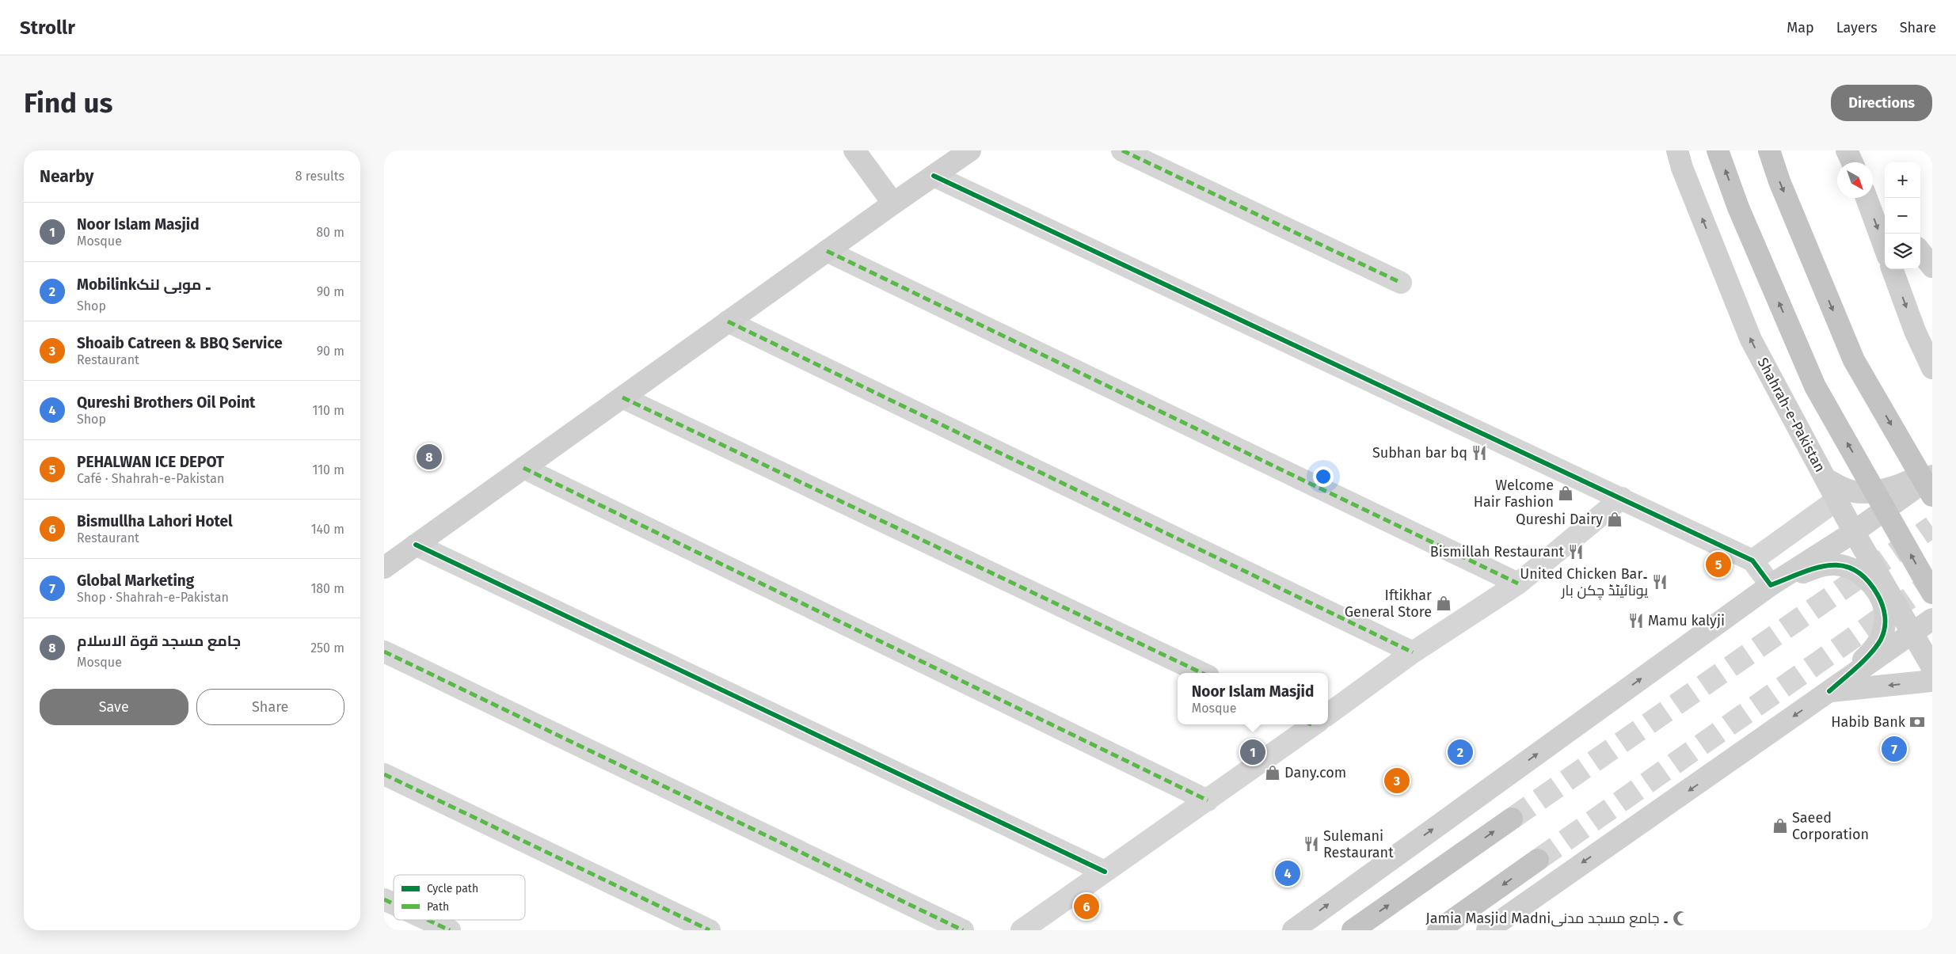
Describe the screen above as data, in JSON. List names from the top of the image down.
{
  "streets": {
    "street": ["Shahrah-e-Pakistan"]
  },
  "places": {
    "restaurant": [
      "Subhan bar bq",
      "Bismillah Restaurant",
      "United Chicken Bar۔ یونائیٹڈ چکن بار",
      "Mamu kalyji",
      "Sulemani Restaurant"
    ],
    "shop": [
      "Welcome Hair Fashion",
      "Qureshi Dairy",
      "Iftikhar General Store",
      "Dany.com",
      "Saeed Corporation"
    ],
    "bank": ["Habib Bank"],
    "mosque": ["Jamia Masjid Madni۔ جامع مسجد مدنی"]
  },
  "legend": ["Cycle path", "Path"],
  "north": "bottom right",
  "page": {
    "header": "Strollr",
    "nav": ["Map", "Layers", "Share"],
    "buttons": [
      "Directions",
      ["Save", "Share"]
    ],
    "title": "Find us",
    "heading": ["Nearby", "8 results"],
    "map_buttons": ["+", "−"],
    "list": [
      {
        "mark": "1",
        "name": "Noor Islam Masjid",
        "note": "Mosque",
        "value": "80 m"
      },
      {
        "mark": "2",
        "name": "Mobilink۔ موبی لنک",
        "note": "Shop",
        "value": "90 m"
      },
      {
        "mark": "3",
        "name": "Shoaib Catreen & BBQ Service",
        "note": "Restaurant",
        "value": "90 m"
      },
      {
        "mark": "4",
        "name": "Qureshi Brothers Oil Point",
        "note": "Shop",
        "value": "110 m"
      },
      {
        "mark": "5",
        "name": "PEHALWAN ICE DEPOT",
        "note": "Café · Shahrah-e-Pakistan",
        "value": "110 m"
      },
      {
        "mark": "6",
        "name": "Bismullha Lahori Hotel",
        "note": "Restaurant",
        "value": "140 m"
      },
      {
        "mark": "7",
        "name": "Global Marketing",
        "note": "Shop · Shahrah-e-Pakistan",
        "value": "180 m"
      },
      {
        "mark": "8",
        "name": "جامع مسجد قوۃ الاسلام",
        "note": "Mosque",
        "value": "250 m"
      }
    ],
    "pins": [
      "8",
      "5",
      "7",
      "1",
      "2",
      "3",
      "4",
      "6"
    ],
    "popup": ["Noor Islam Masjid", "Mosque"]
  }
}
